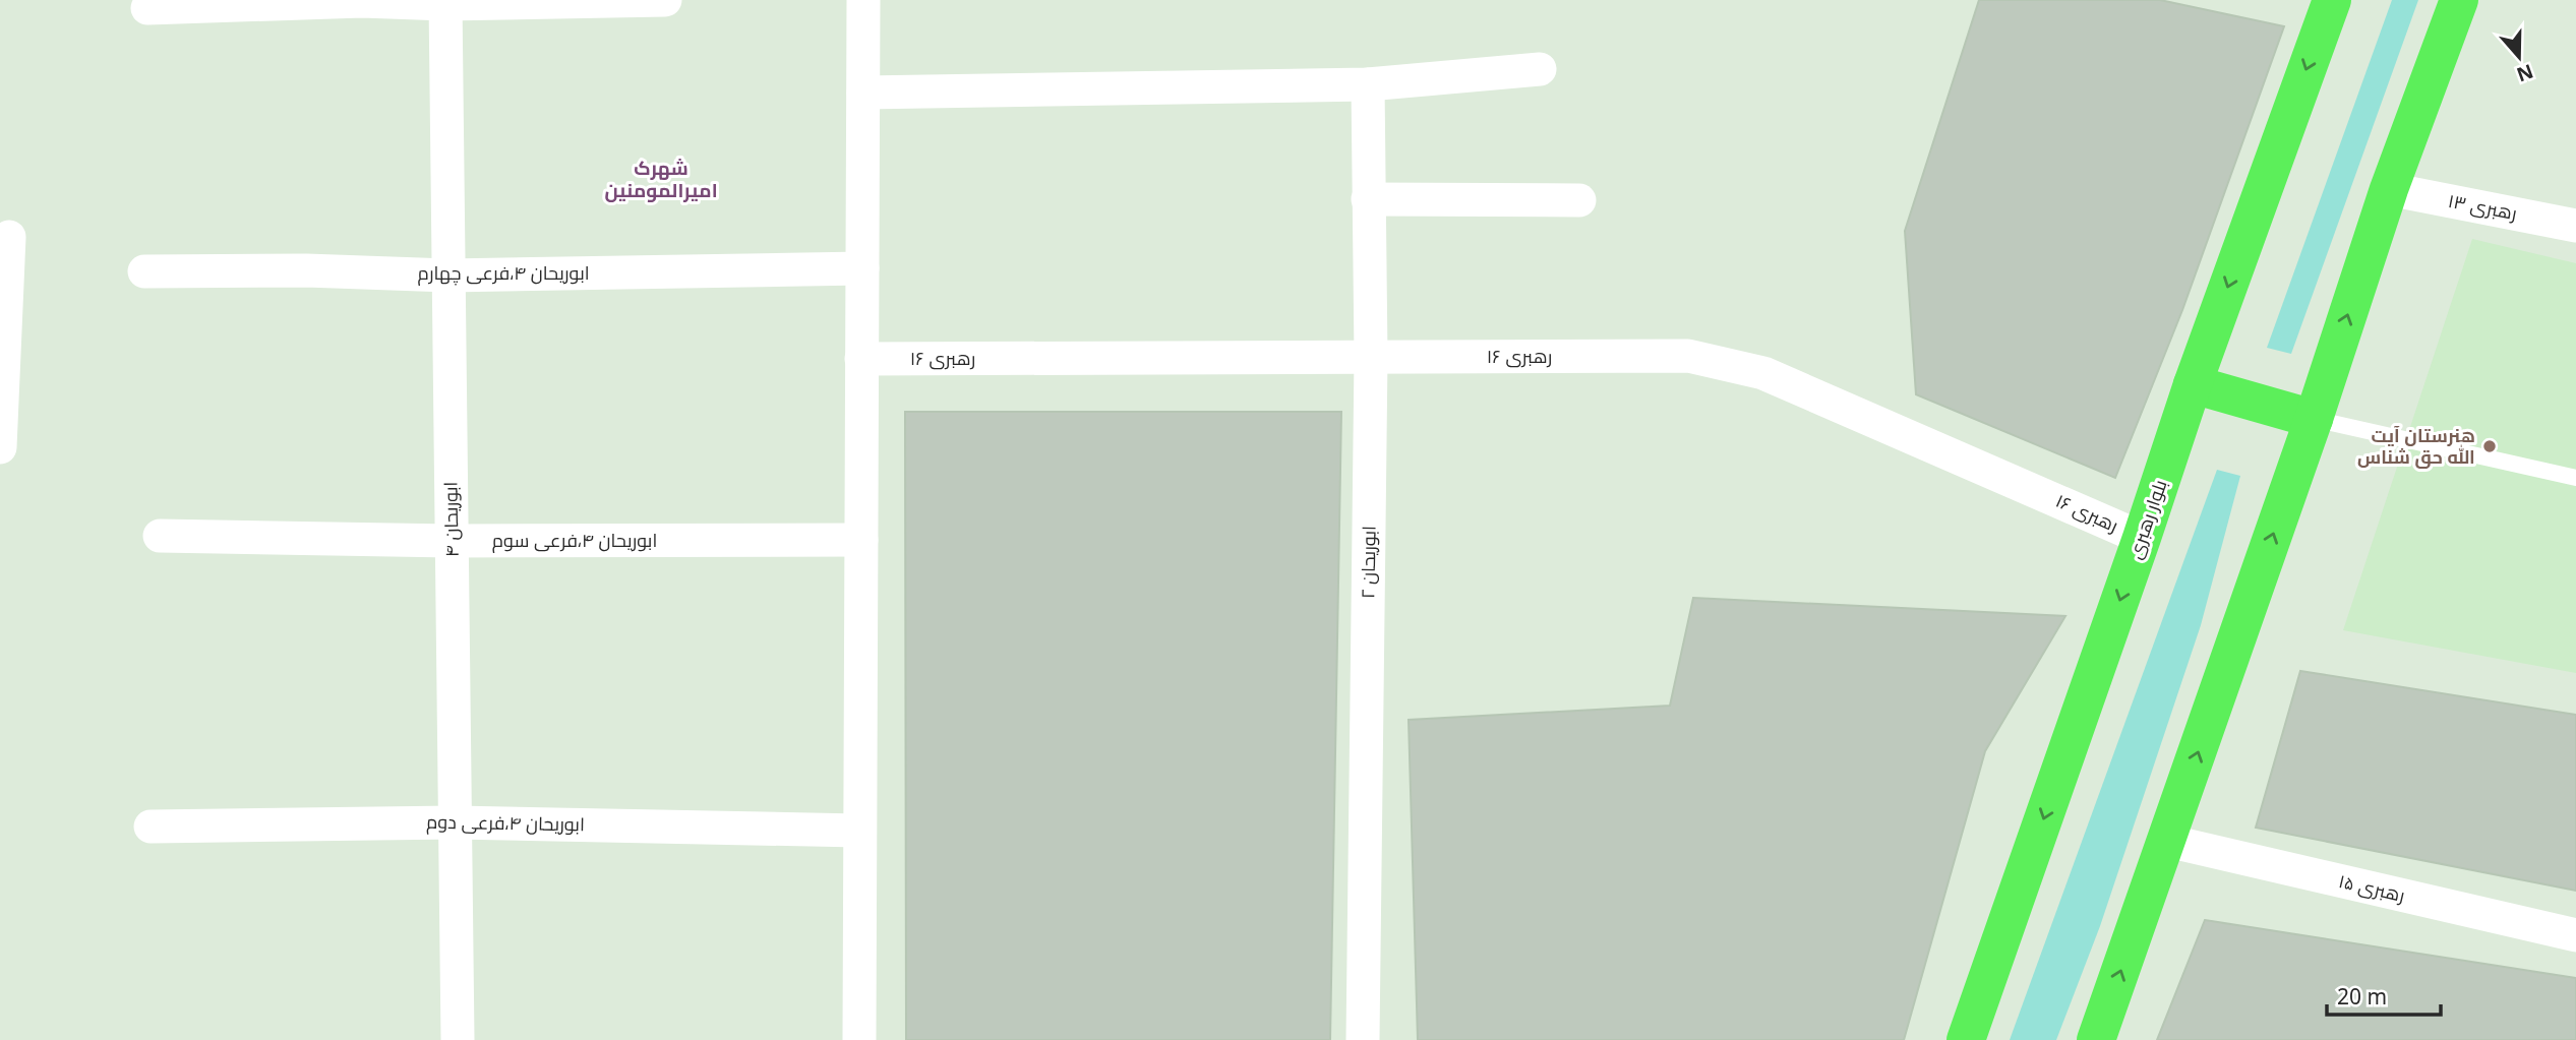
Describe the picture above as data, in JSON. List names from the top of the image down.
{
  "streets": {
    "main road": ["بلوار رهبری"],
    "street": [
      "رهبری ۱۳",
      "ابوریحان ۴،فرعی چهارم",
      "رهبری ۱۶",
      "ابوریحان ۴",
      "ابوریحان ۴،فرعی سوم",
      "ابوریحان ۲",
      "ابوریحان ۴،فرعی دوم",
      "رهبری ۱۵"
    ]
  },
  "crossings": [
    ["ابوریحان ۴،فرعی چهارم", "ابوریحان ۴"],
    ["رهبری ۱۶", "بلوار رهبری"],
    ["رهبری ۱۶", "ابوریحان ۲"],
    ["ابوریحان ۴", "ابوریحان ۴،فرعی سوم"],
    ["ابوریحان ۴", "ابوریحان ۴،فرعی دوم"]
  ],
  "districts": ["شهرک امیرالمومنین"],
  "places": ["هنرستان آیت الله حق شناس"],
  "scale_bar": "20 m",
  "north": "bottom"
}
